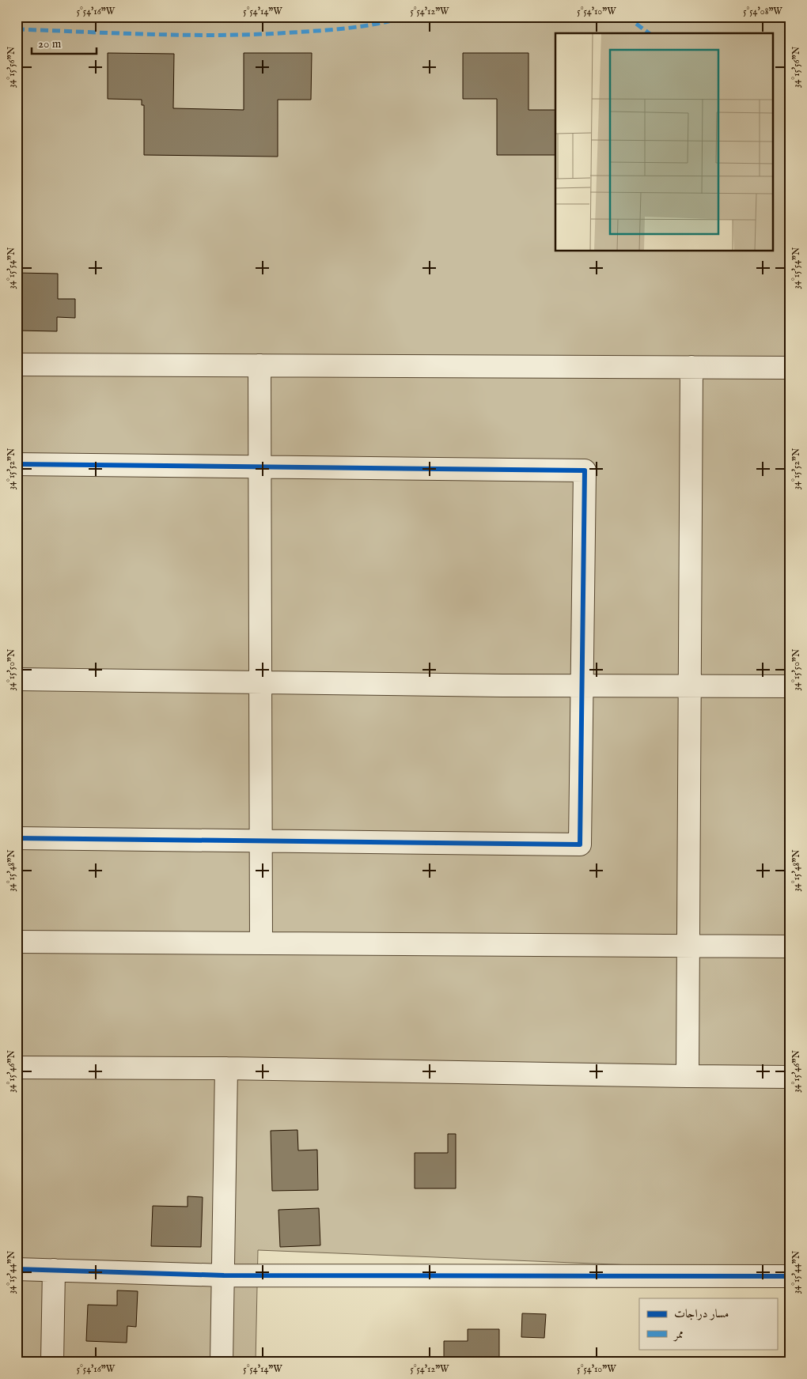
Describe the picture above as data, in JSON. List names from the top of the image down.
{
  "legend": ["مسار دراجات", "ممر"],
  "scale_bar": "20 m",
  "coordinates": [
    "5°54'16\"W",
    "5°54'14\"W",
    "5°54'12\"W",
    "5°54'10\"W",
    "5°54'08\"W",
    "34°15'56\"N",
    "34°15'54\"N",
    "34°15'52\"N",
    "34°15'50\"N",
    "34°15'48\"N",
    "34°15'46\"N",
    "34°15'44\"N"
  ]
}
